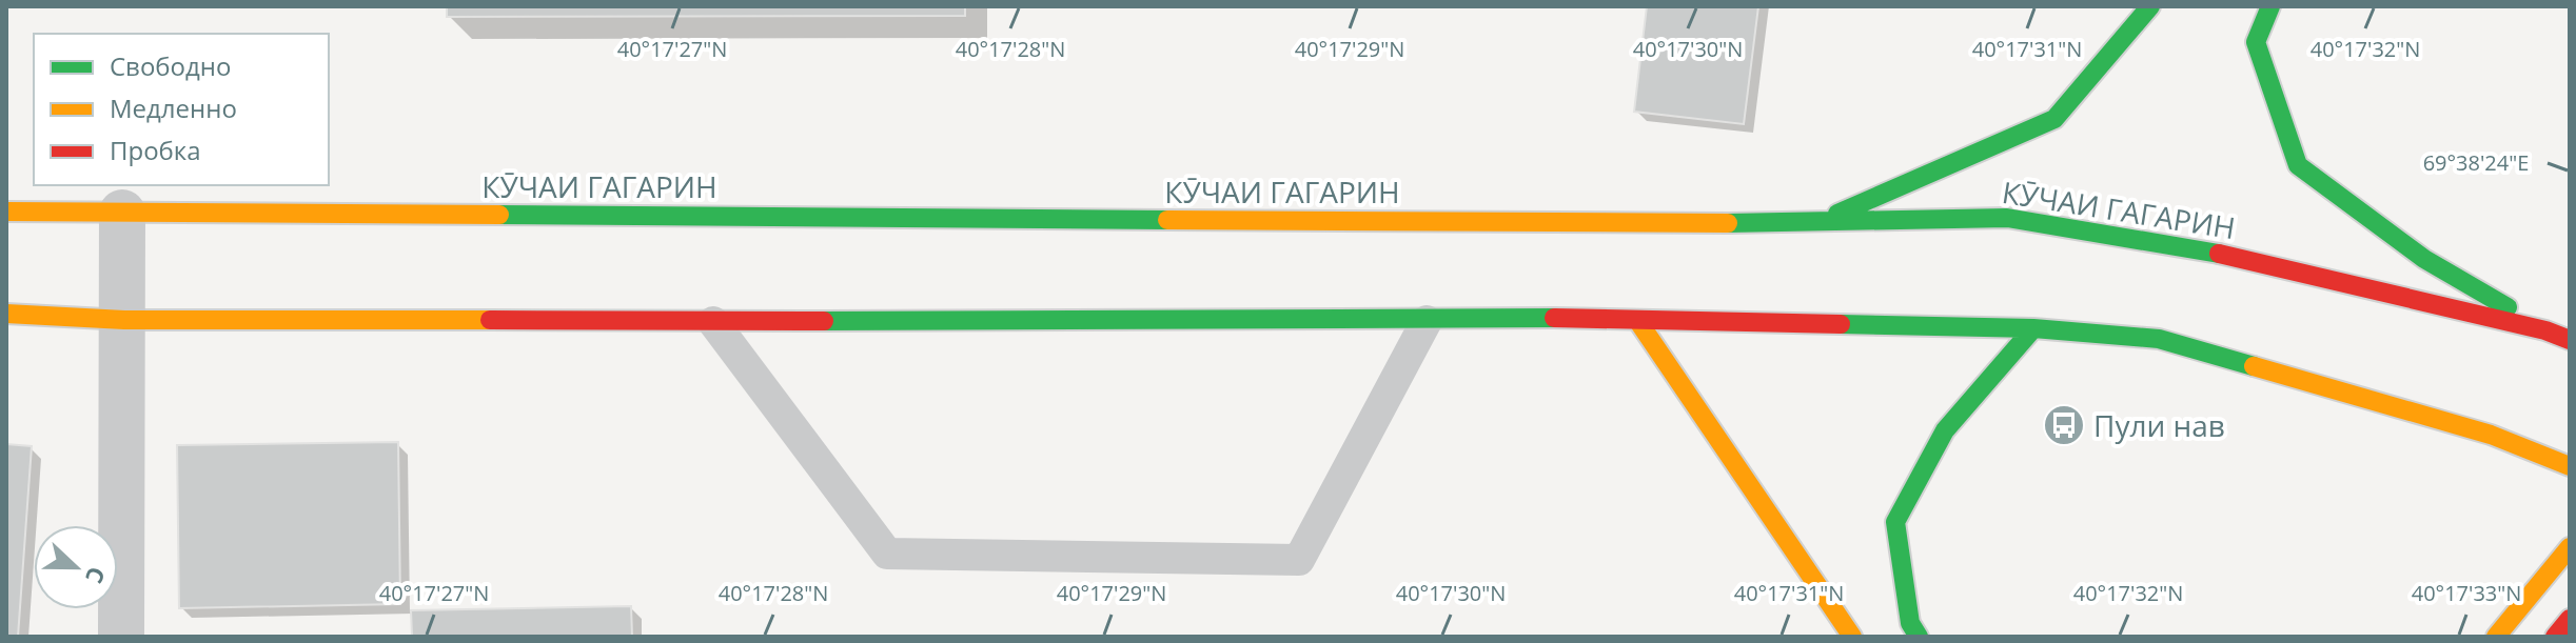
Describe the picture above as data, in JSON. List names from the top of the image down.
{
  "streets": {
    "main road": ["КӮЧАИ ГАГАРИН"]
  },
  "places": {
    "bus stop": ["Пули нав"]
  },
  "legend": ["Свободно", "Медленно", "Пробка"],
  "north": "right",
  "coordinates": [
    "40°17'27\"N",
    "40°17'28\"N",
    "40°17'29\"N",
    "40°17'30\"N",
    "40°17'31\"N",
    "40°17'32\"N",
    "69°38'24\"E",
    "40°17'33\"N"
  ]
}
